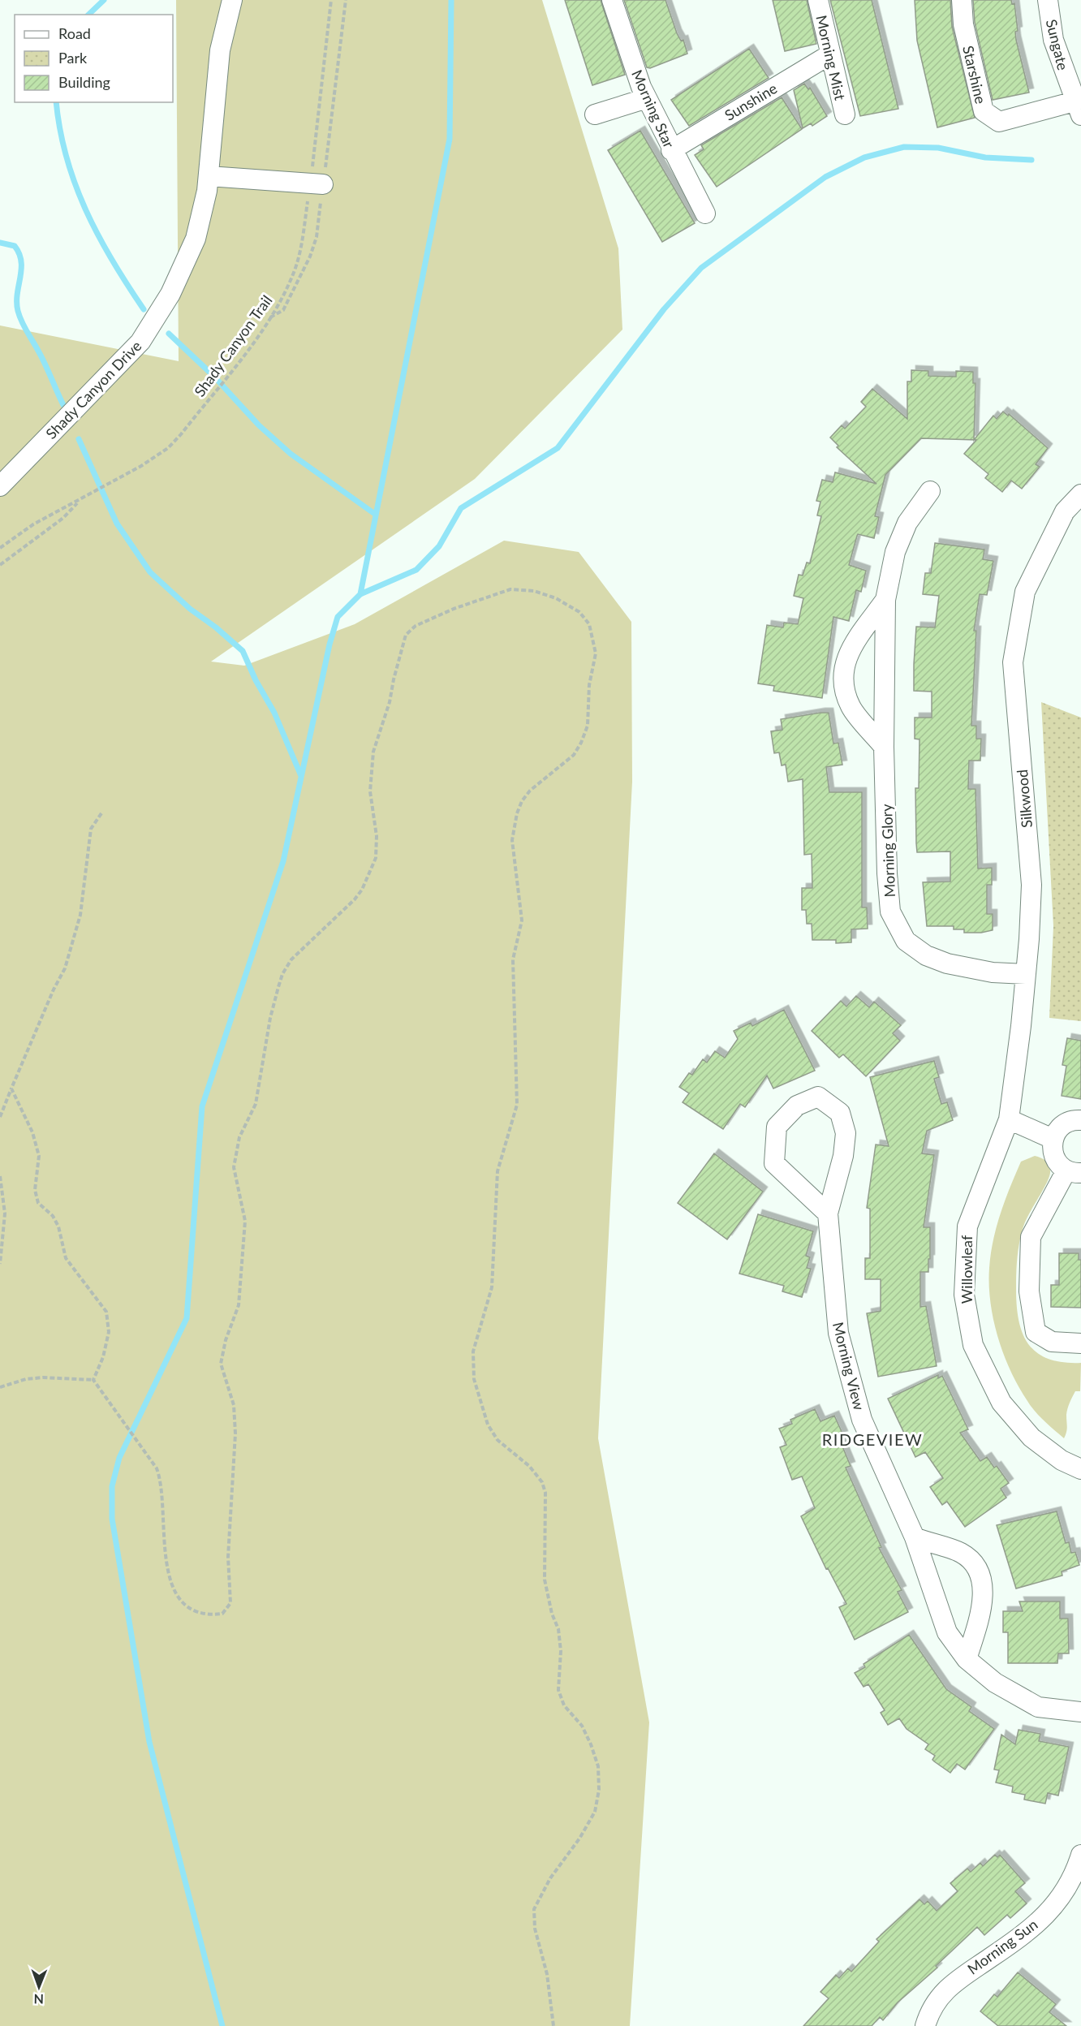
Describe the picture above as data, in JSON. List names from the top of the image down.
{
  "streets": {
    "street": [
      "Sungate",
      "Morning Mist",
      "Starshine",
      "Sunshine",
      "Morning Star",
      "Shady Canyon Drive",
      "Silkwood",
      "Morning Glory",
      "Willowleaf",
      "Morning View",
      "Morning Sun"
    ],
    "path": ["Shady Canyon Trail"]
  },
  "crossings": [
    ["Sungate", "Starshine"],
    ["Morning Mist", "Sunshine"],
    ["Sunshine", "Morning Star"],
    ["Silkwood", "Morning Glory"],
    ["Silkwood", "Willowleaf"]
  ],
  "districts": ["RIDGEVIEW"],
  "legend": ["Road", "Park", "Building"],
  "north": "bottom"
}
